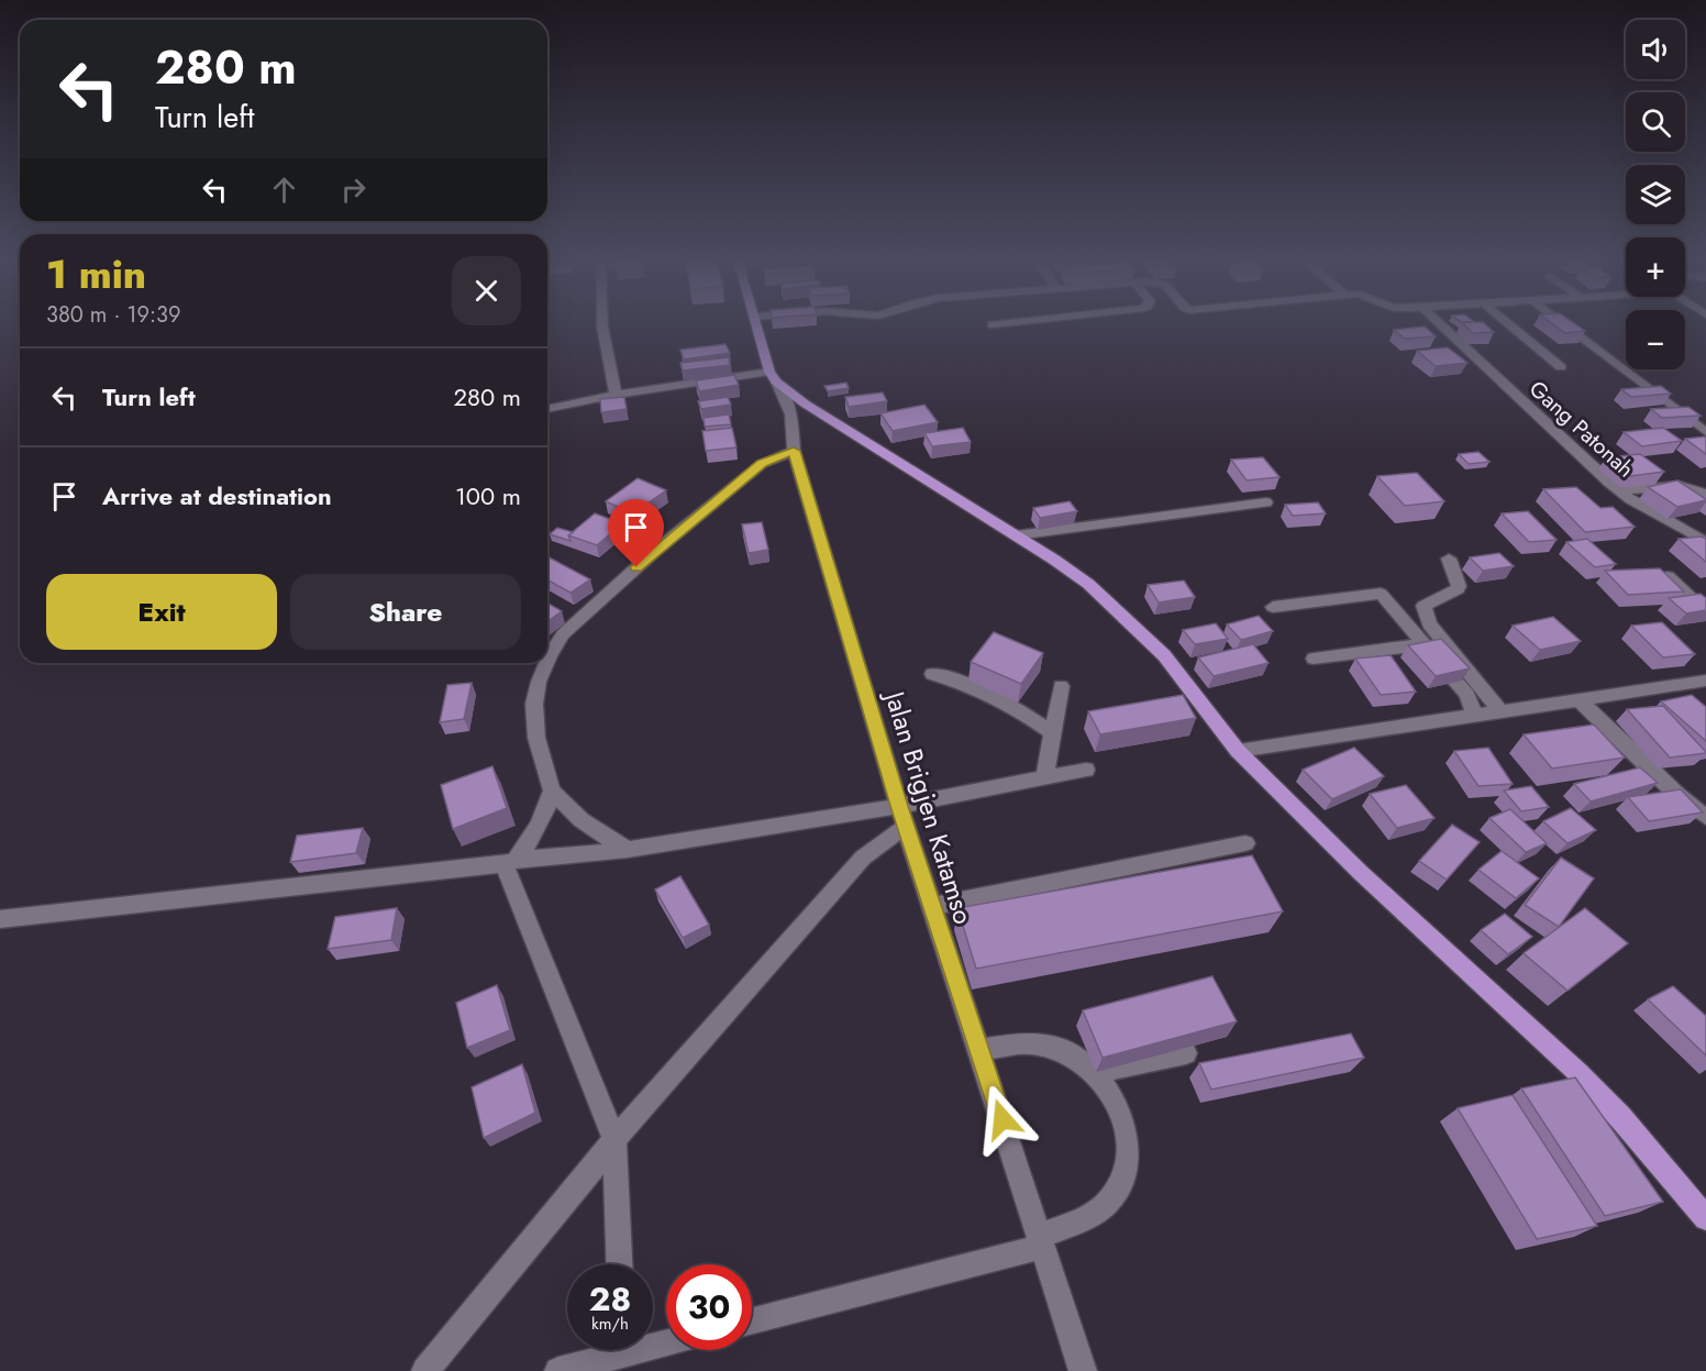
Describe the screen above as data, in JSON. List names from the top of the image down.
{
  "streets": {
    "main road": ["Jalan Brigjen Katamso"],
    "street": ["Gang Patonah"]
  },
  "page": {
    "map_buttons": ["+", "−"],
    "turn": ["280 m", "Turn left"],
    "heading": ["1 min", "380 m · 19:39"],
    "list": [
      {
        "name": "Turn left",
        "value": "280 m"
      },
      {
        "name": "Arrive at destination",
        "value": "100 m"
      }
    ],
    "buttons": ["Exit", "Share"],
    "speed": "28 km/h",
    "limit": "30"
  }
}
